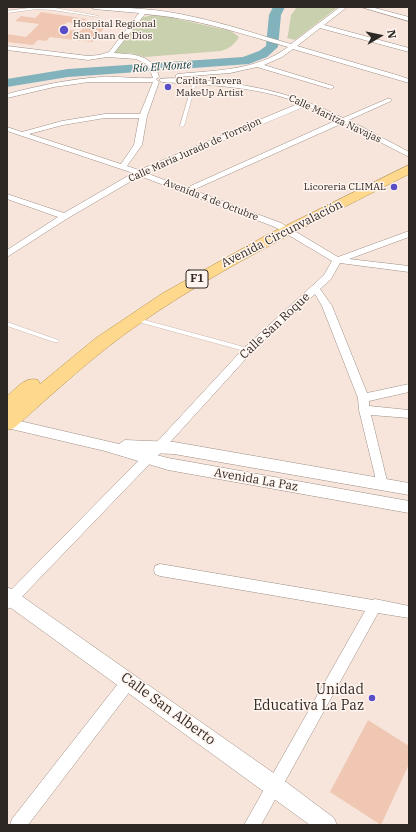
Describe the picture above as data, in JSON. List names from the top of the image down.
{
  "streets": {
    "highway": ["Avenida Circunvalación", "F1"],
    "street": [
      "Calle Maritza Navajas",
      "Calle Maria Jurado de Torrejon",
      "Avenida 4 de Octubre",
      "Calle San Roque",
      "Avenida La Paz",
      "Calle San Alberto"
    ]
  },
  "crossings": [
    ["Calle Maritza Navajas", "Calle Maria Jurado de Torrejon"],
    ["Calle Maritza Navajas", "Avenida Circunvalación"],
    ["Calle Maria Jurado de Torrejon", "Avenida 4 de Octubre"],
    ["Avenida 4 de Octubre", "Avenida Circunvalación"],
    ["Avenida 4 de Octubre", "Calle San Roque"],
    ["Avenida Circunvalación", "Avenida La Paz"],
    ["Calle San Roque", "Avenida La Paz"],
    ["Calle San Roque", "Calle San Alberto"]
  ],
  "water": ["Río El Monte"],
  "places": [
    "Hospital Regional San Juan de Dios",
    "Carlita Tavera MakeUp Artist",
    "Licoreria CLIMAL",
    "Unidad Educativa La Paz"
  ],
  "north": "right"
}
